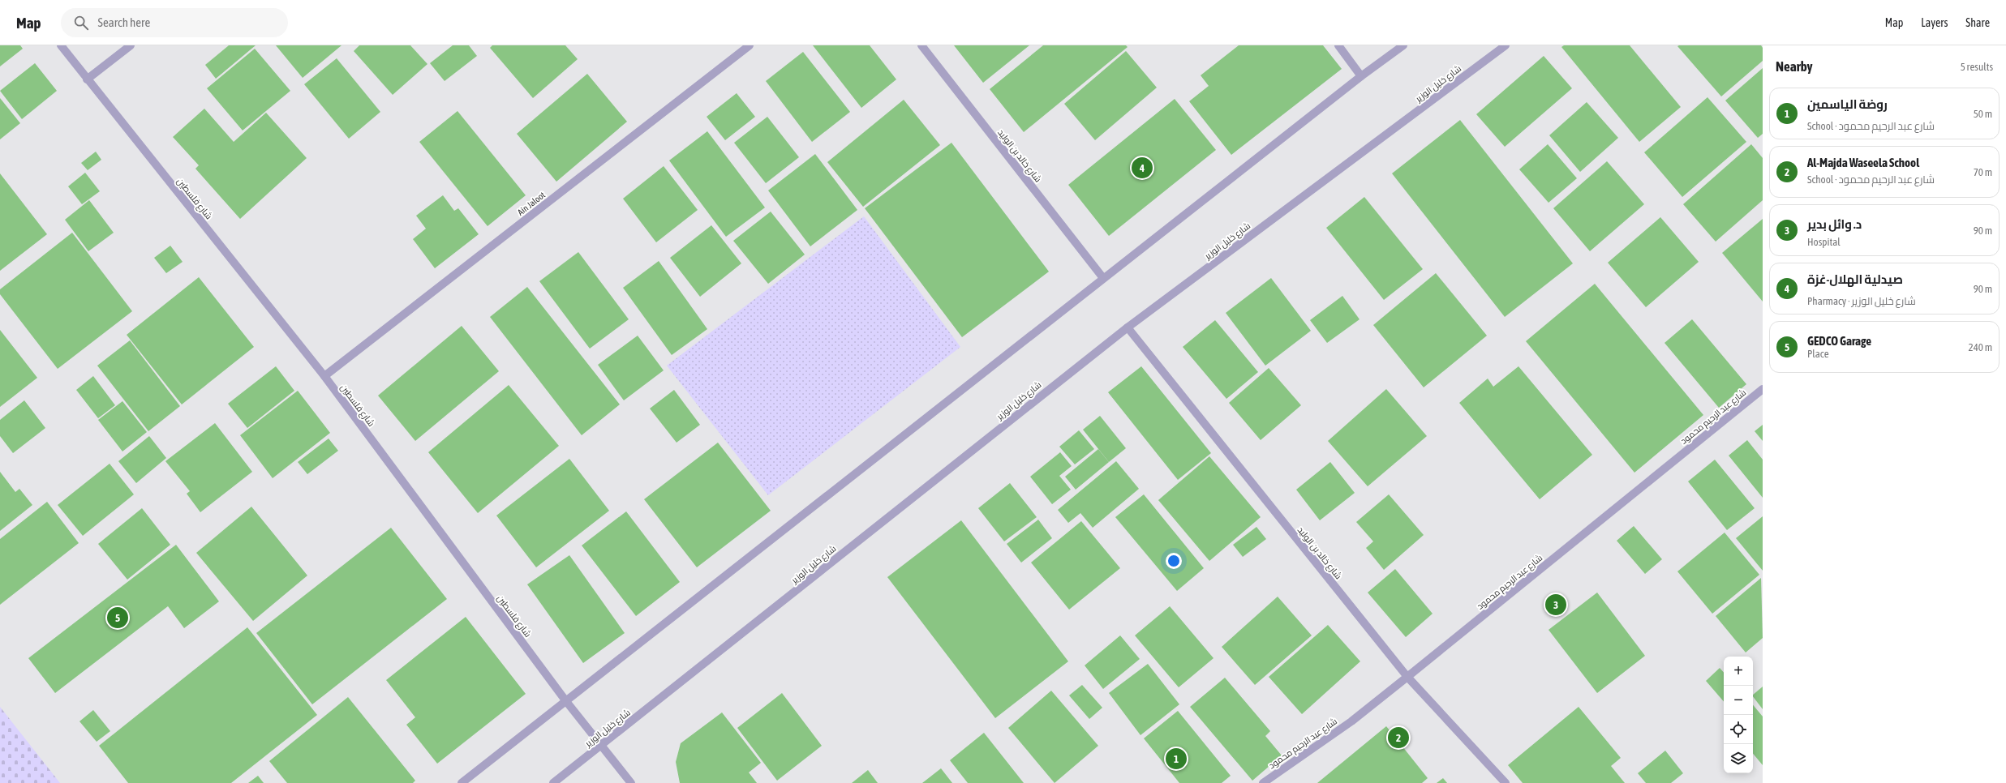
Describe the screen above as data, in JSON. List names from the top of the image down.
{
  "streets": {
    "street": [
      "شارع خليل الوزير",
      "شارع خالد بن الوليد",
      "شارع فلسطين",
      "Ain Jaloot",
      "شارع عبد الرحيم محمود"
    ]
  },
  "crossings": [
    ["شارع خليل الوزير", "شارع خالد بن الوليد"],
    ["شارع خليل الوزير", "شارع فلسطين"],
    ["شارع خالد بن الوليد", "شارع عبد الرحيم محمود"],
    ["شارع فلسطين", "Ain Jaloot"]
  ],
  "page": {
    "header": "Map",
    "search": "Search here",
    "nav": ["Map", "Layers", "Share"],
    "heading": ["Nearby", "5 results"],
    "list": [
      {
        "mark": "1",
        "name": "روضة الياسمين",
        "note": "School · شارع عبد الرحيم محمود",
        "value": "50 m"
      },
      {
        "mark": "2",
        "name": "Al-Majda Waseela School",
        "note": "School · شارع عبد الرحيم محمود",
        "value": "70 m"
      },
      {
        "mark": "3",
        "name": "د. وائل بدير",
        "note": "Hospital",
        "value": "90 m"
      },
      {
        "mark": "4",
        "name": "صيدلية الهلال-غزة",
        "note": "Pharmacy · شارع خليل الوزير",
        "value": "90 m"
      },
      {
        "mark": "5",
        "name": "GEDCO Garage",
        "note": "Place",
        "value": "240 m"
      }
    ],
    "pins": [
      "4",
      "3",
      "5",
      "2",
      "1"
    ],
    "map_buttons": ["+", "−"]
  }
}
